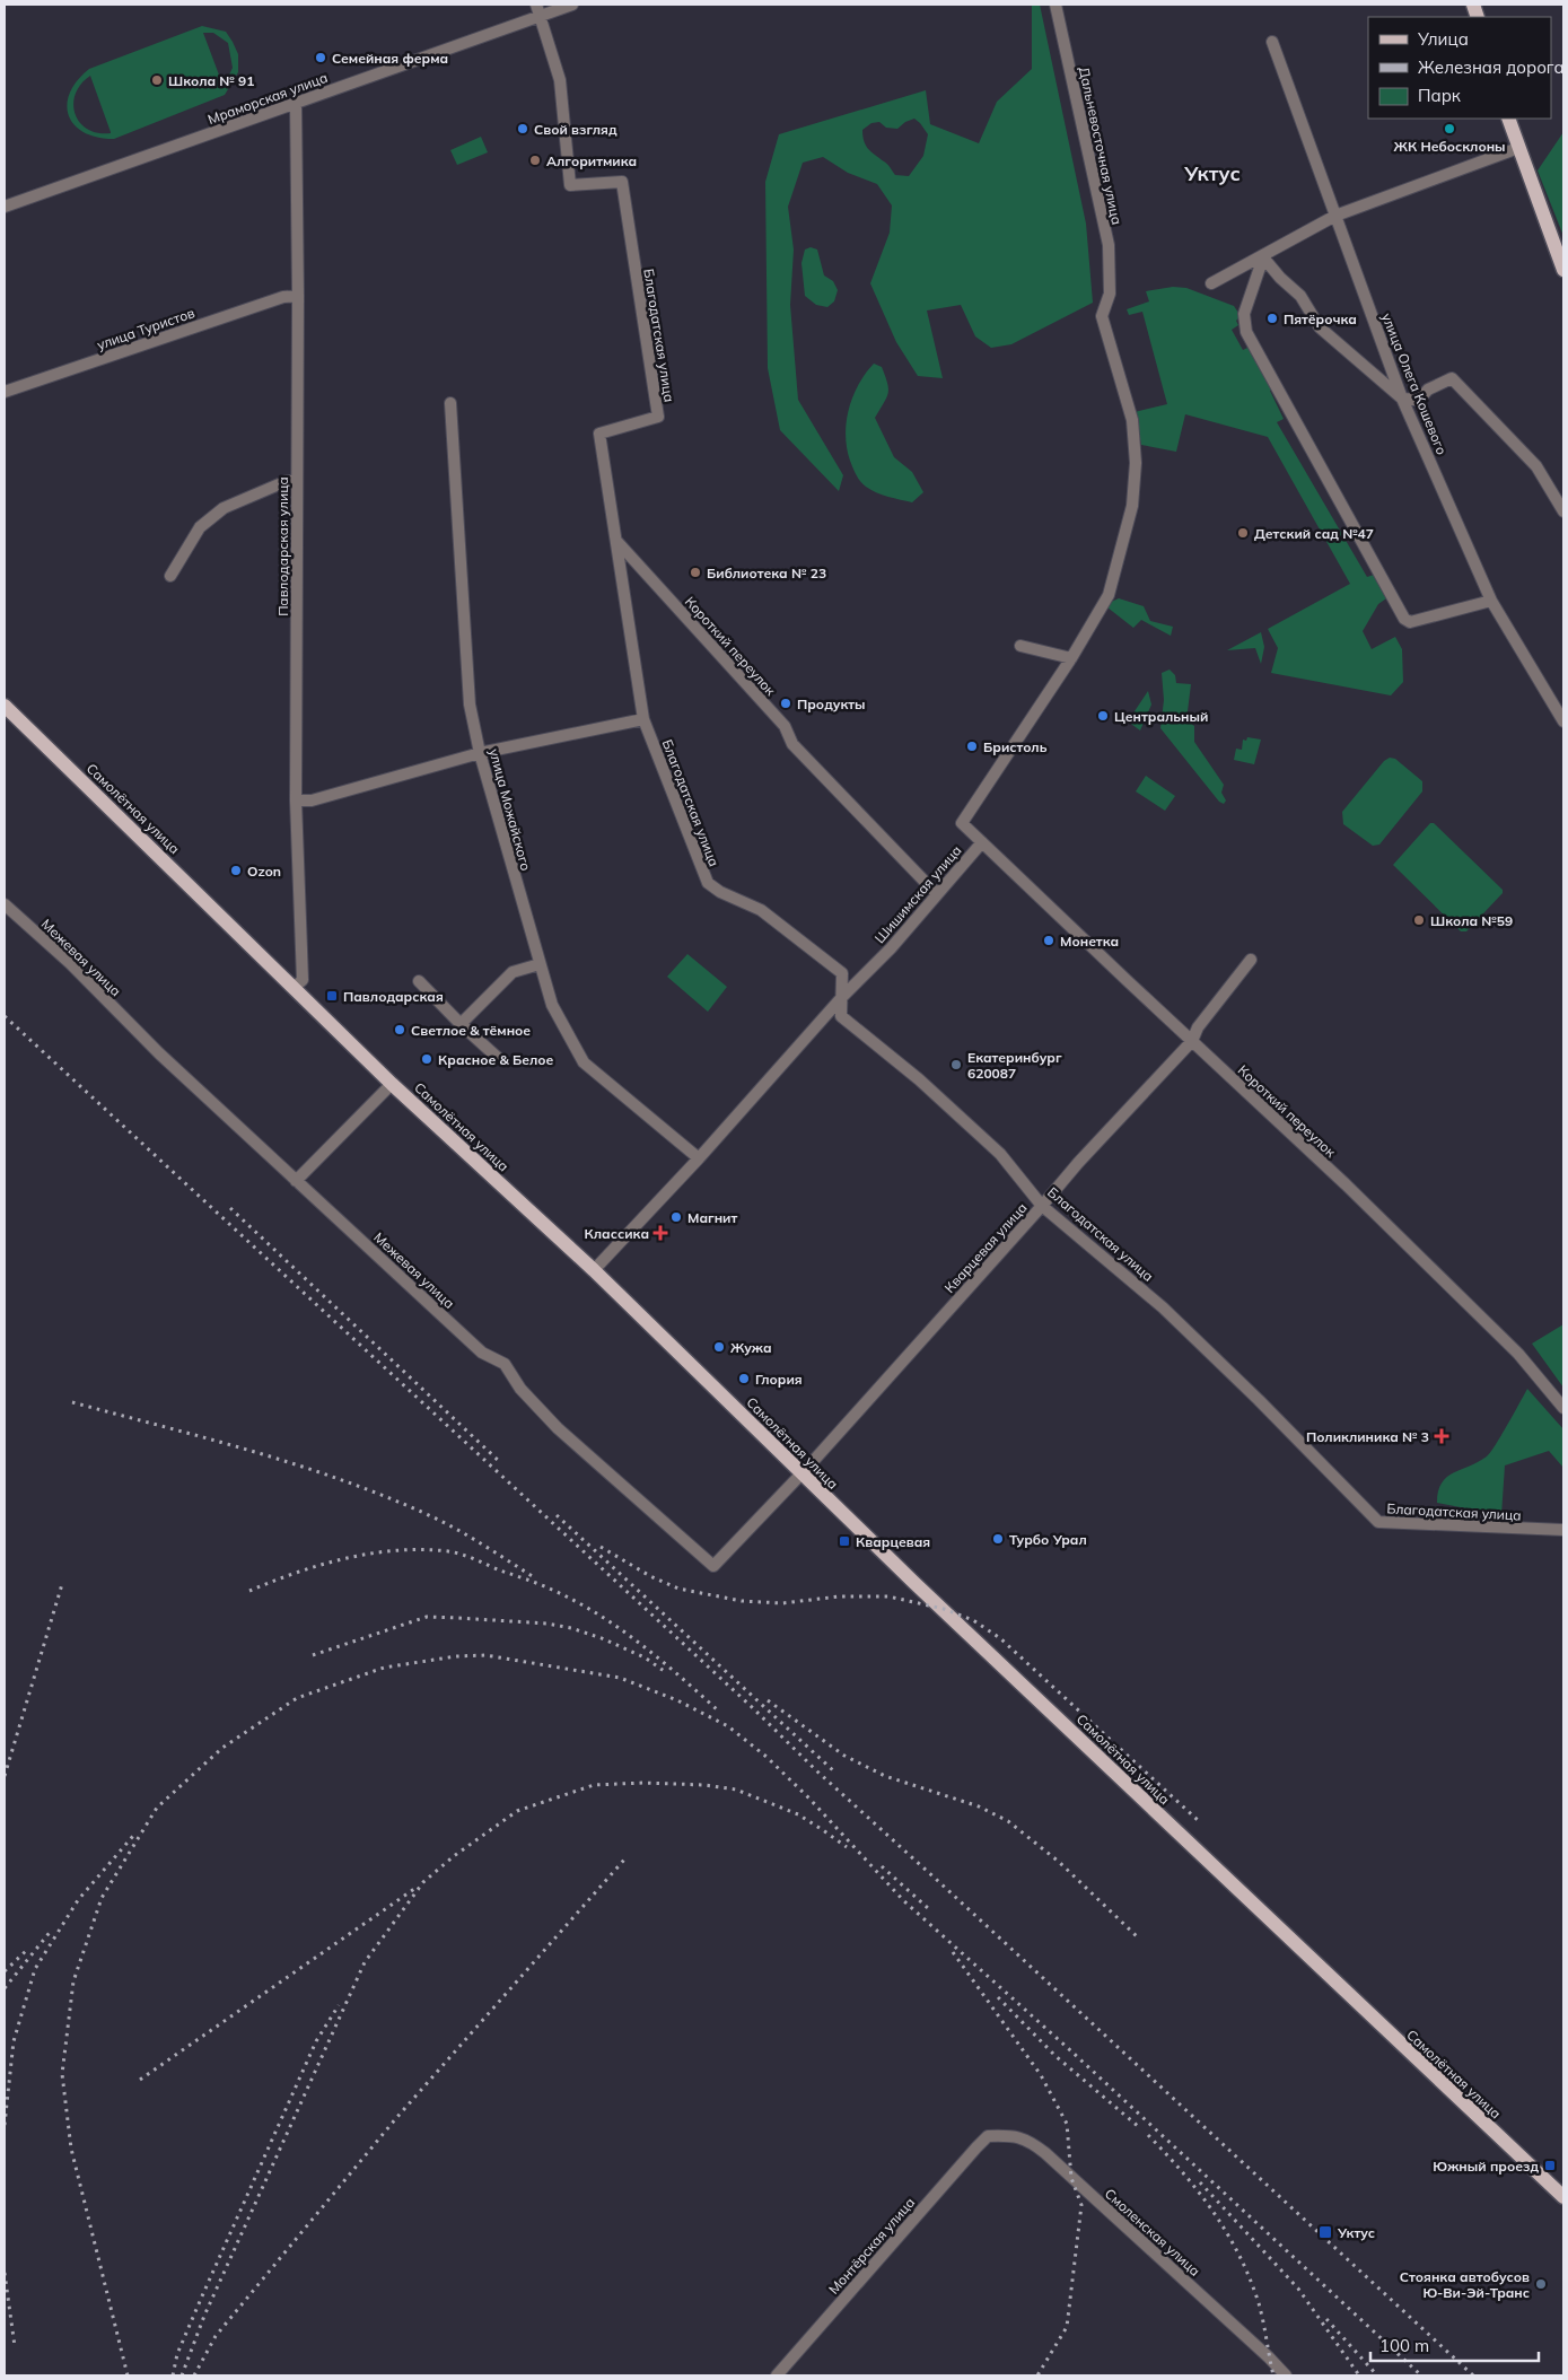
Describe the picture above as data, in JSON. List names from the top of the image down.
{
  "streets": {
    "main road": ["Самолётная улица"],
    "street": [
      "Мраморская улица",
      "Дальневосточная улица",
      "улица Туристов",
      "Благодатская улица",
      "улица Олега Кошевого",
      "Павлодарская улица",
      "Короткий переулок",
      "улица Можайского",
      "Шишимская улица",
      "Межевая улица",
      "Кварцевая улица",
      "Смоленская улица",
      "Монтёрская улица"
    ]
  },
  "crossings": [
    ["Мраморская улица", "Благодатская улица"],
    ["Мраморская улица", "Павлодарская улица"],
    ["Дальневосточная улица", "Шишимская улица"],
    ["улица Туристов", "Павлодарская улица"],
    ["Благодатская улица", "Короткий переулок"],
    ["Благодатская улица", "Шишимская улица"],
    ["Благодатская улица", "Кварцевая улица"],
    ["Павлодарская улица", "Самолётная улица"],
    ["Короткий переулок", "Шишимская улица"],
    ["Короткий переулок", "Кварцевая улица"],
    ["Самолётная улица", "Шишимская улица"],
    ["Самолётная улица", "Межевая улица"],
    ["Самолётная улица", "Кварцевая улица"],
    ["улица Можайского", "Шишимская улица"],
    ["Межевая улица", "Кварцевая улица"],
    ["Смоленская улица", "Монтёрская улица"]
  ],
  "districts": ["Уктус"],
  "places": {
    "other": [
      "Семейная ферма",
      "Школа № 91",
      "Свой взгляд",
      "ЖК Небосклоны",
      "Алгоритмика",
      "Пятёрочка",
      "Детский сад №47",
      "Библиотека № 23",
      "Продукты",
      "Центральный",
      "Бристоль",
      "Ozon",
      "Школа №59",
      "Монетка",
      "Светлое & тёмное",
      "Красное & Белое",
      "Екатеринбург 620087",
      "Магнит",
      "Жужа",
      "Глория",
      "Турбо Урал",
      "Стоянка автобусов Ю-Ви-Эй-Транс"
    ],
    "transit": [
      "Павлодарская",
      "Кварцевая",
      "Южный проезд",
      "Уктус"
    ],
    "health": ["Классика", "Поликлиника № 3"]
  },
  "legend": ["Улица", "Железная дорога", "Парк"],
  "scale_bar": "100 m"
}
